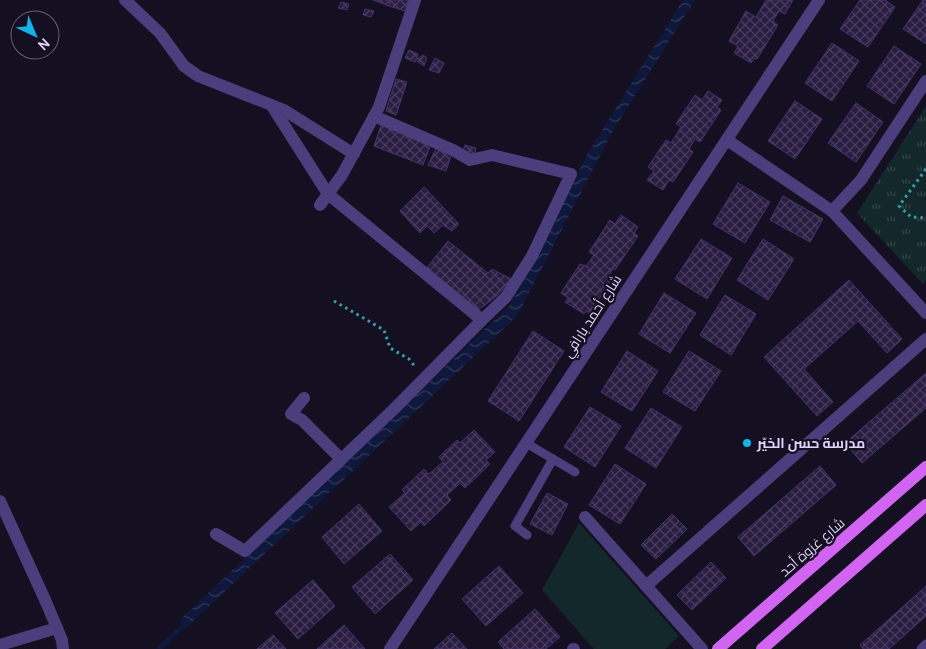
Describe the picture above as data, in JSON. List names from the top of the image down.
{
  "streets": {
    "main road": ["شارع غزوة أحد"],
    "street": ["شارع أحمد بارافي"]
  },
  "places": ["مدرسة حسن الخيّر"],
  "north": "bottom right"
}
